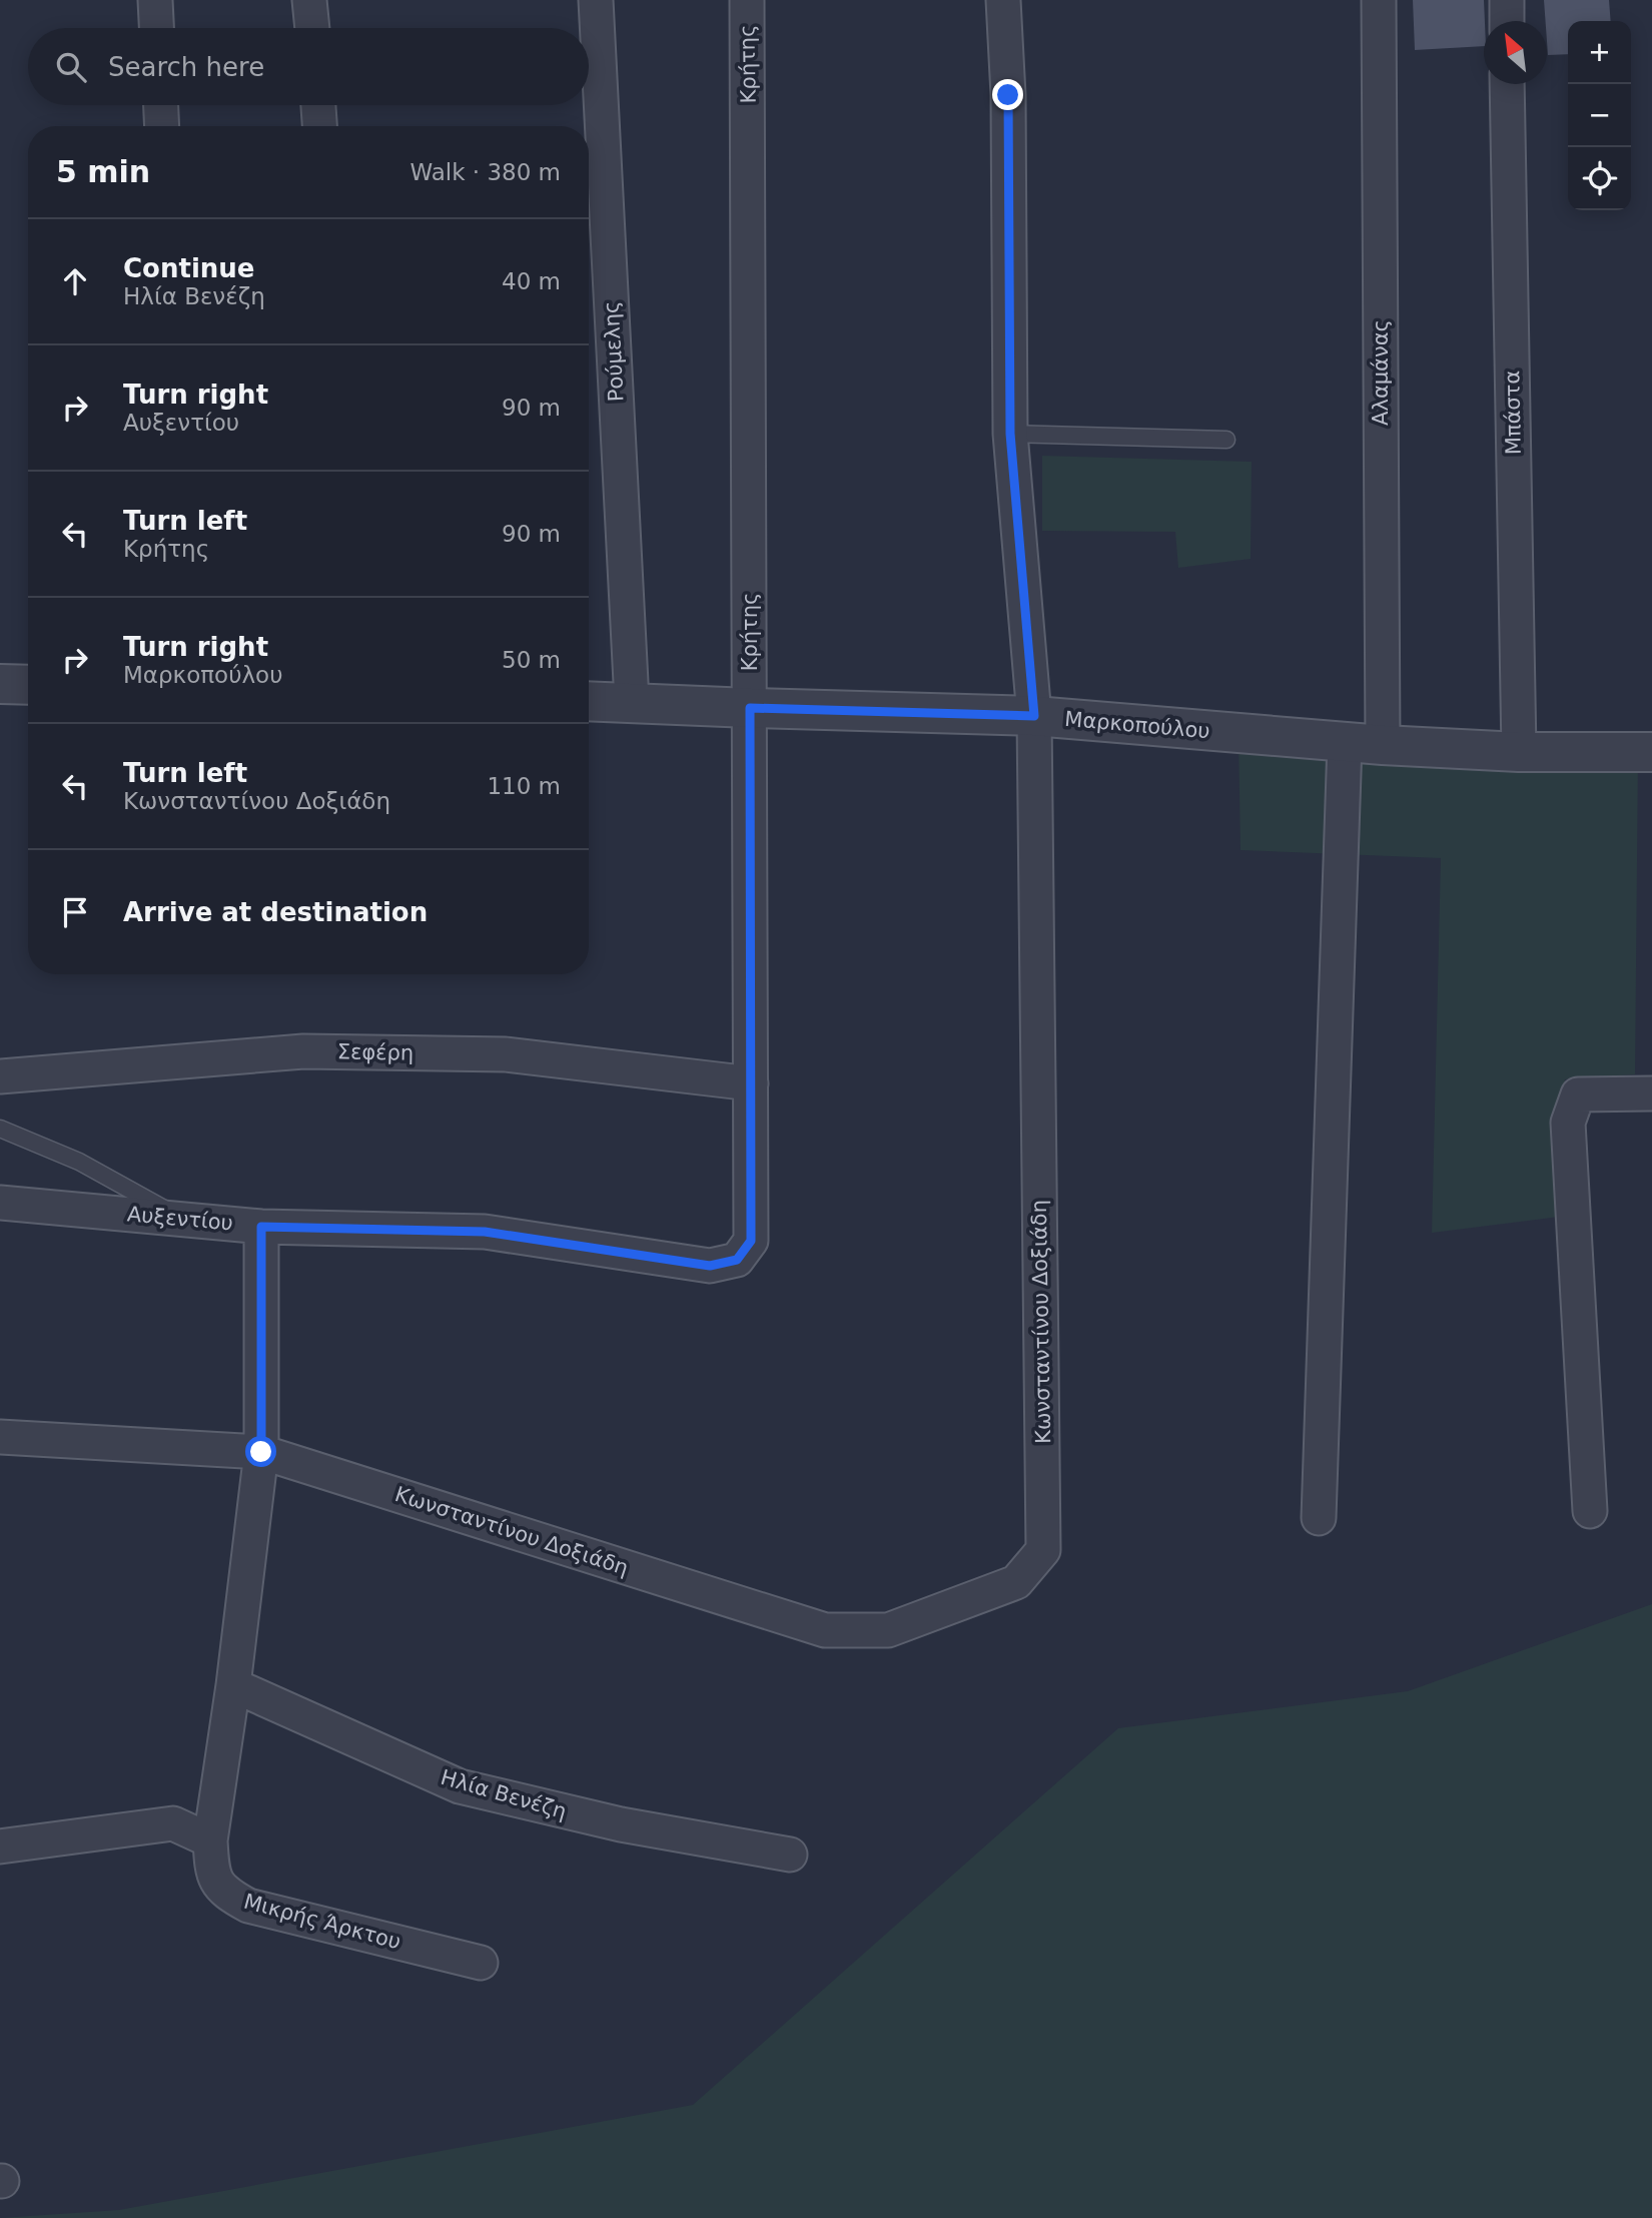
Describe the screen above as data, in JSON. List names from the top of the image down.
{
  "streets": {
    "street": [
      "Κρήτης",
      "Ρούμελης",
      "Αλαμάνας",
      "Μπάστα",
      "Μαρκοπούλου",
      "Σεφέρη",
      "Αυξεντίου",
      "Κωνσταντίνου Δοξιάδη",
      "Ηλία Βενέζη",
      "Μικρής Άρκτου"
    ]
  },
  "crossings": [
    ["Κρήτης", "Μαρκοπούλου"],
    ["Κρήτης", "Σεφέρη"],
    ["Κρήτης", "Αυξεντίου"],
    ["Ρούμελης", "Μαρκοπούλου"],
    ["Αλαμάνας", "Μαρκοπούλου"],
    ["Μπάστα", "Μαρκοπούλου"],
    ["Μαρκοπούλου", "Κωνσταντίνου Δοξιάδη"]
  ],
  "north": "top left",
  "page": {
    "map_buttons": ["+", "−"],
    "search": "Search here",
    "heading": ["5 min", "Walk · 380 m"],
    "list": [
      ["Continue", "Ηλία Βενέζη", "40 m"],
      ["Turn right", "Αυξεντίου", "90 m"],
      ["Turn left", "Κρήτης", "90 m"],
      ["Turn right", "Μαρκοπούλου", "50 m"],
      ["Turn left", "Κωνσταντίνου Δοξιάδη", "110 m"],
      "Arrive at destination"
    ]
  }
}
